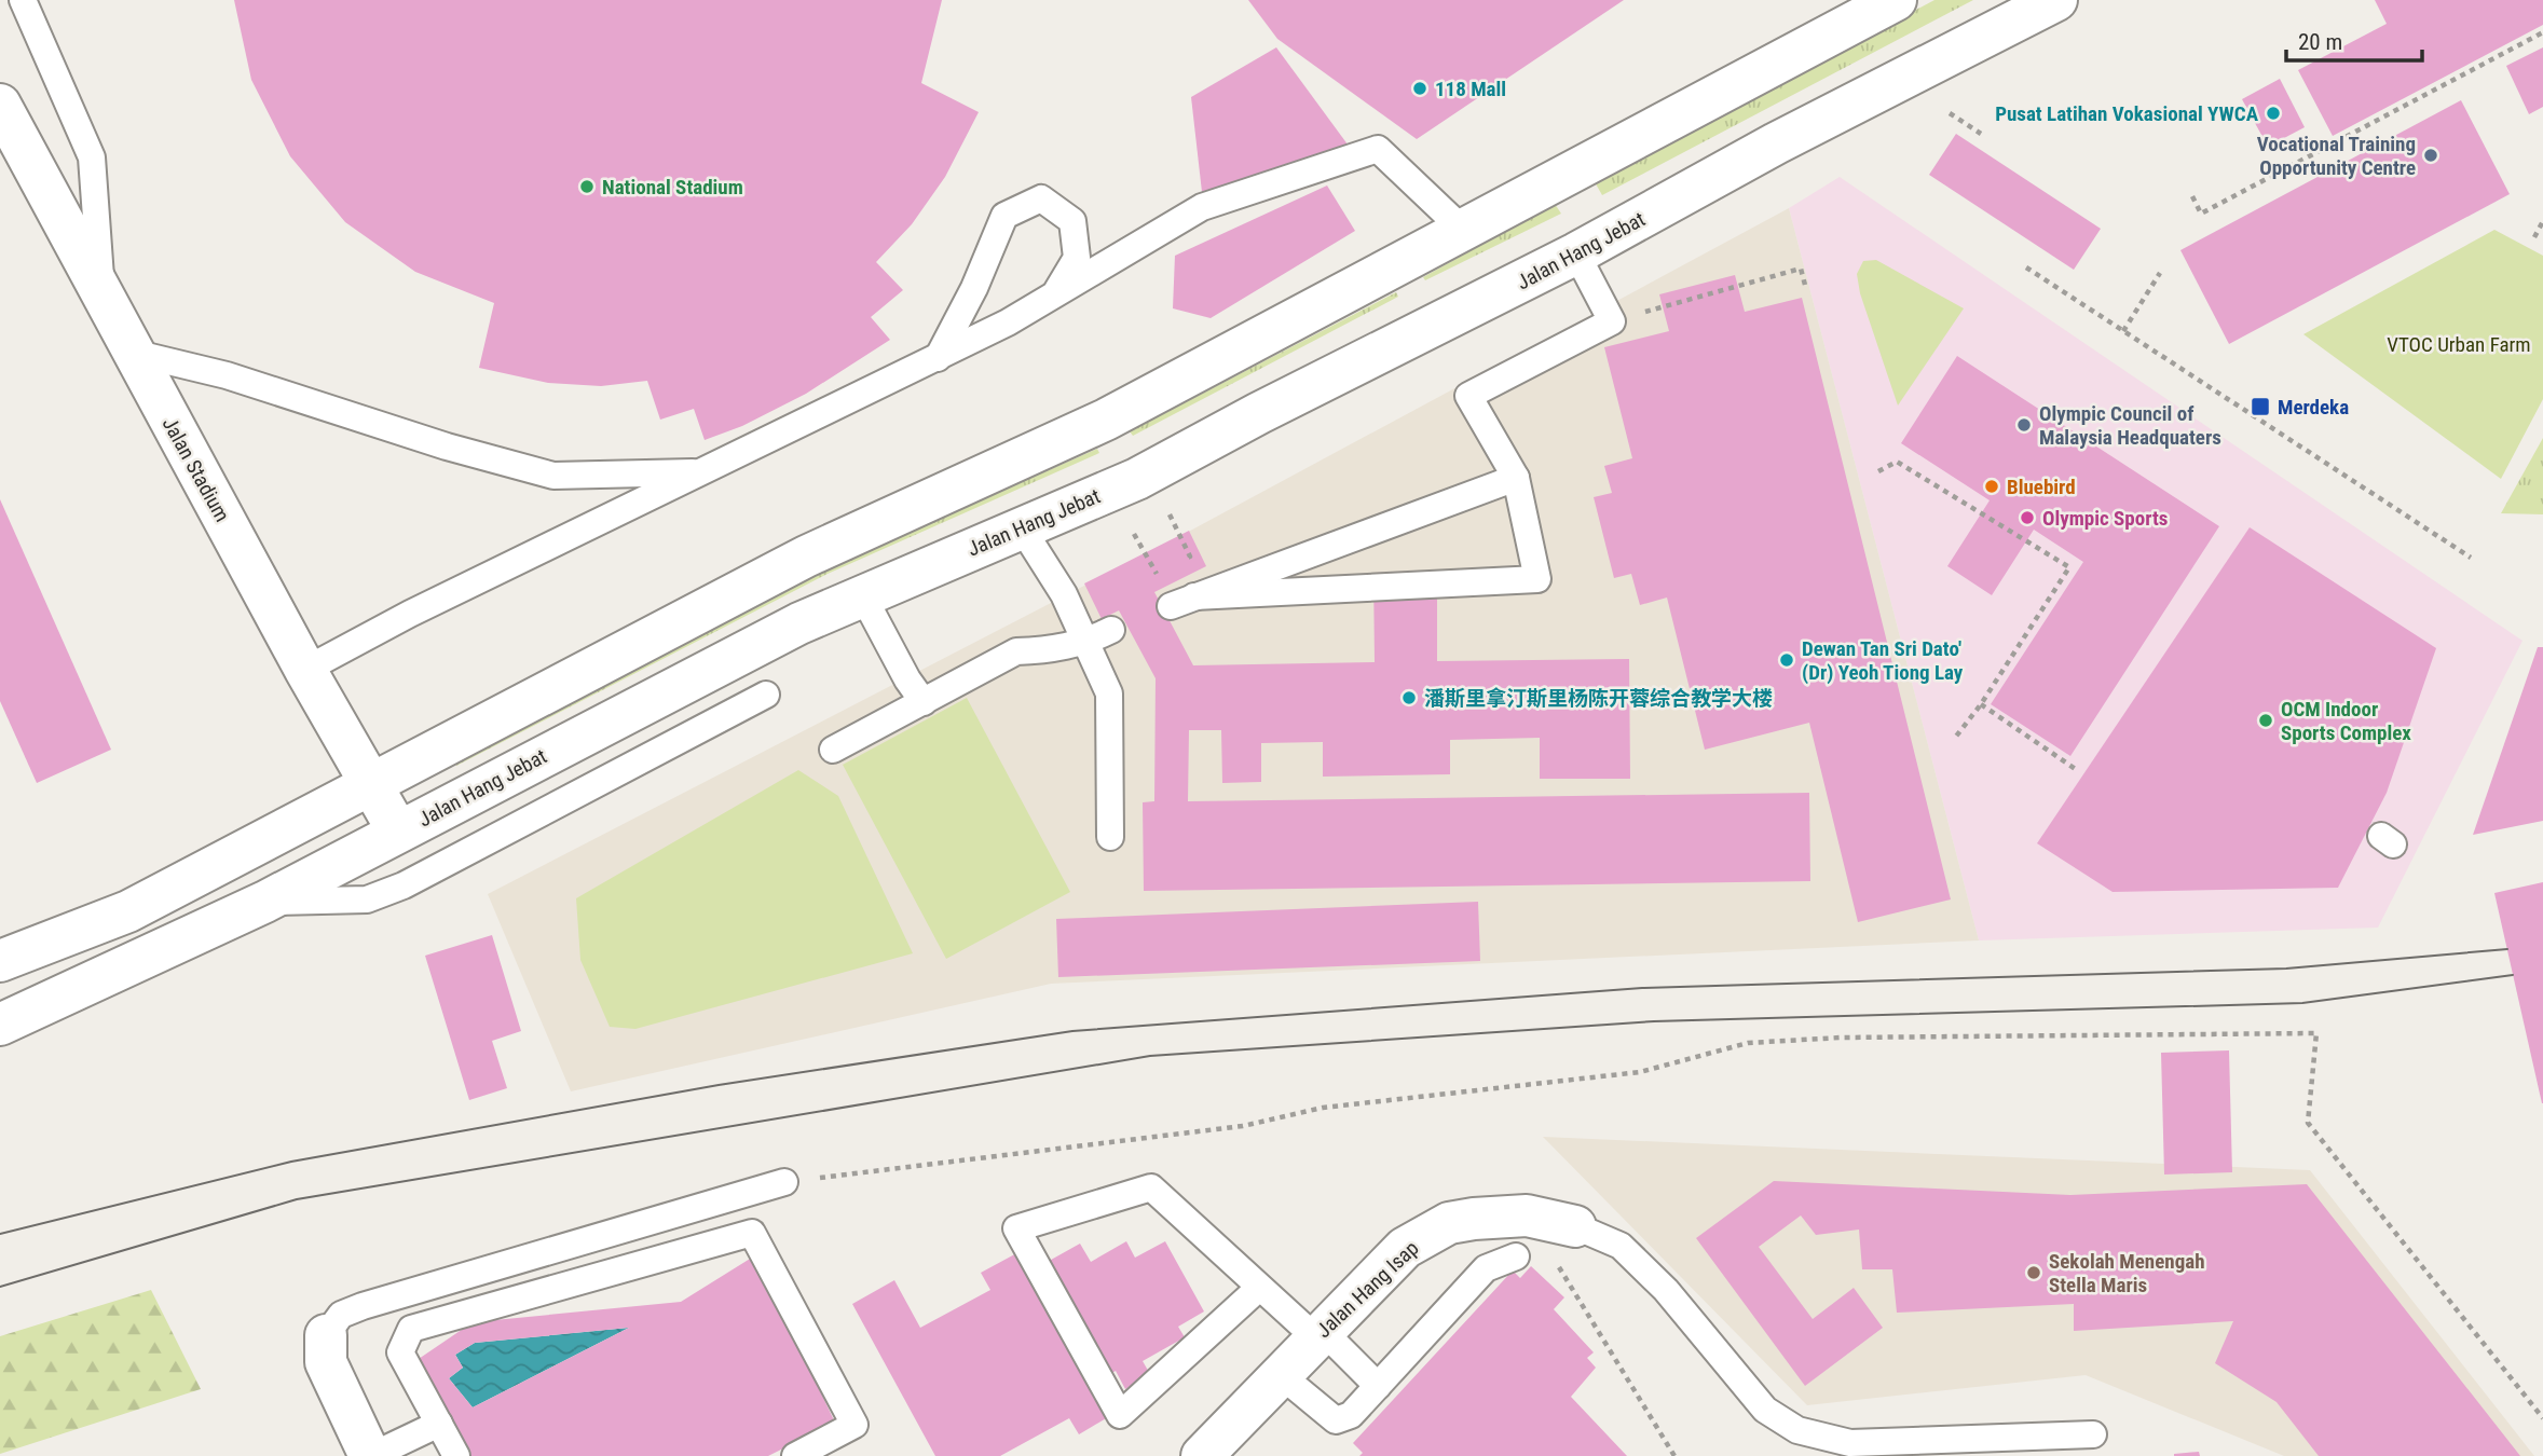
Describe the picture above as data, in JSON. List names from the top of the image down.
{
  "streets": {
    "street": ["Jalan Hang Jebat", "Jalan Stadium", "Jalan Hang Isap"]
  },
  "crossings": [
    ["Jalan Hang Jebat", "Jalan Stadium"]
  ],
  "parks": ["VTOC Urban Farm"],
  "places": {
    "other": [
      "118 Mall",
      "Pusat Latihan Vokasional YWCA",
      "Vocational Training Opportunity Centre",
      "National Stadium",
      "Olympic Council of Malaysia Headquaters",
      "Bluebird",
      "Olympic Sports",
      "Dewan Tan Sri Dato' (Dr) Yeoh Tiong Lay",
      "潘斯里拿汀斯里杨陈开蓉综合教学大楼",
      "OCM Indoor Sports Complex",
      "Sekolah Menengah Stella Maris"
    ],
    "transit": ["Merdeka"]
  },
  "scale_bar": "20 m"
}
